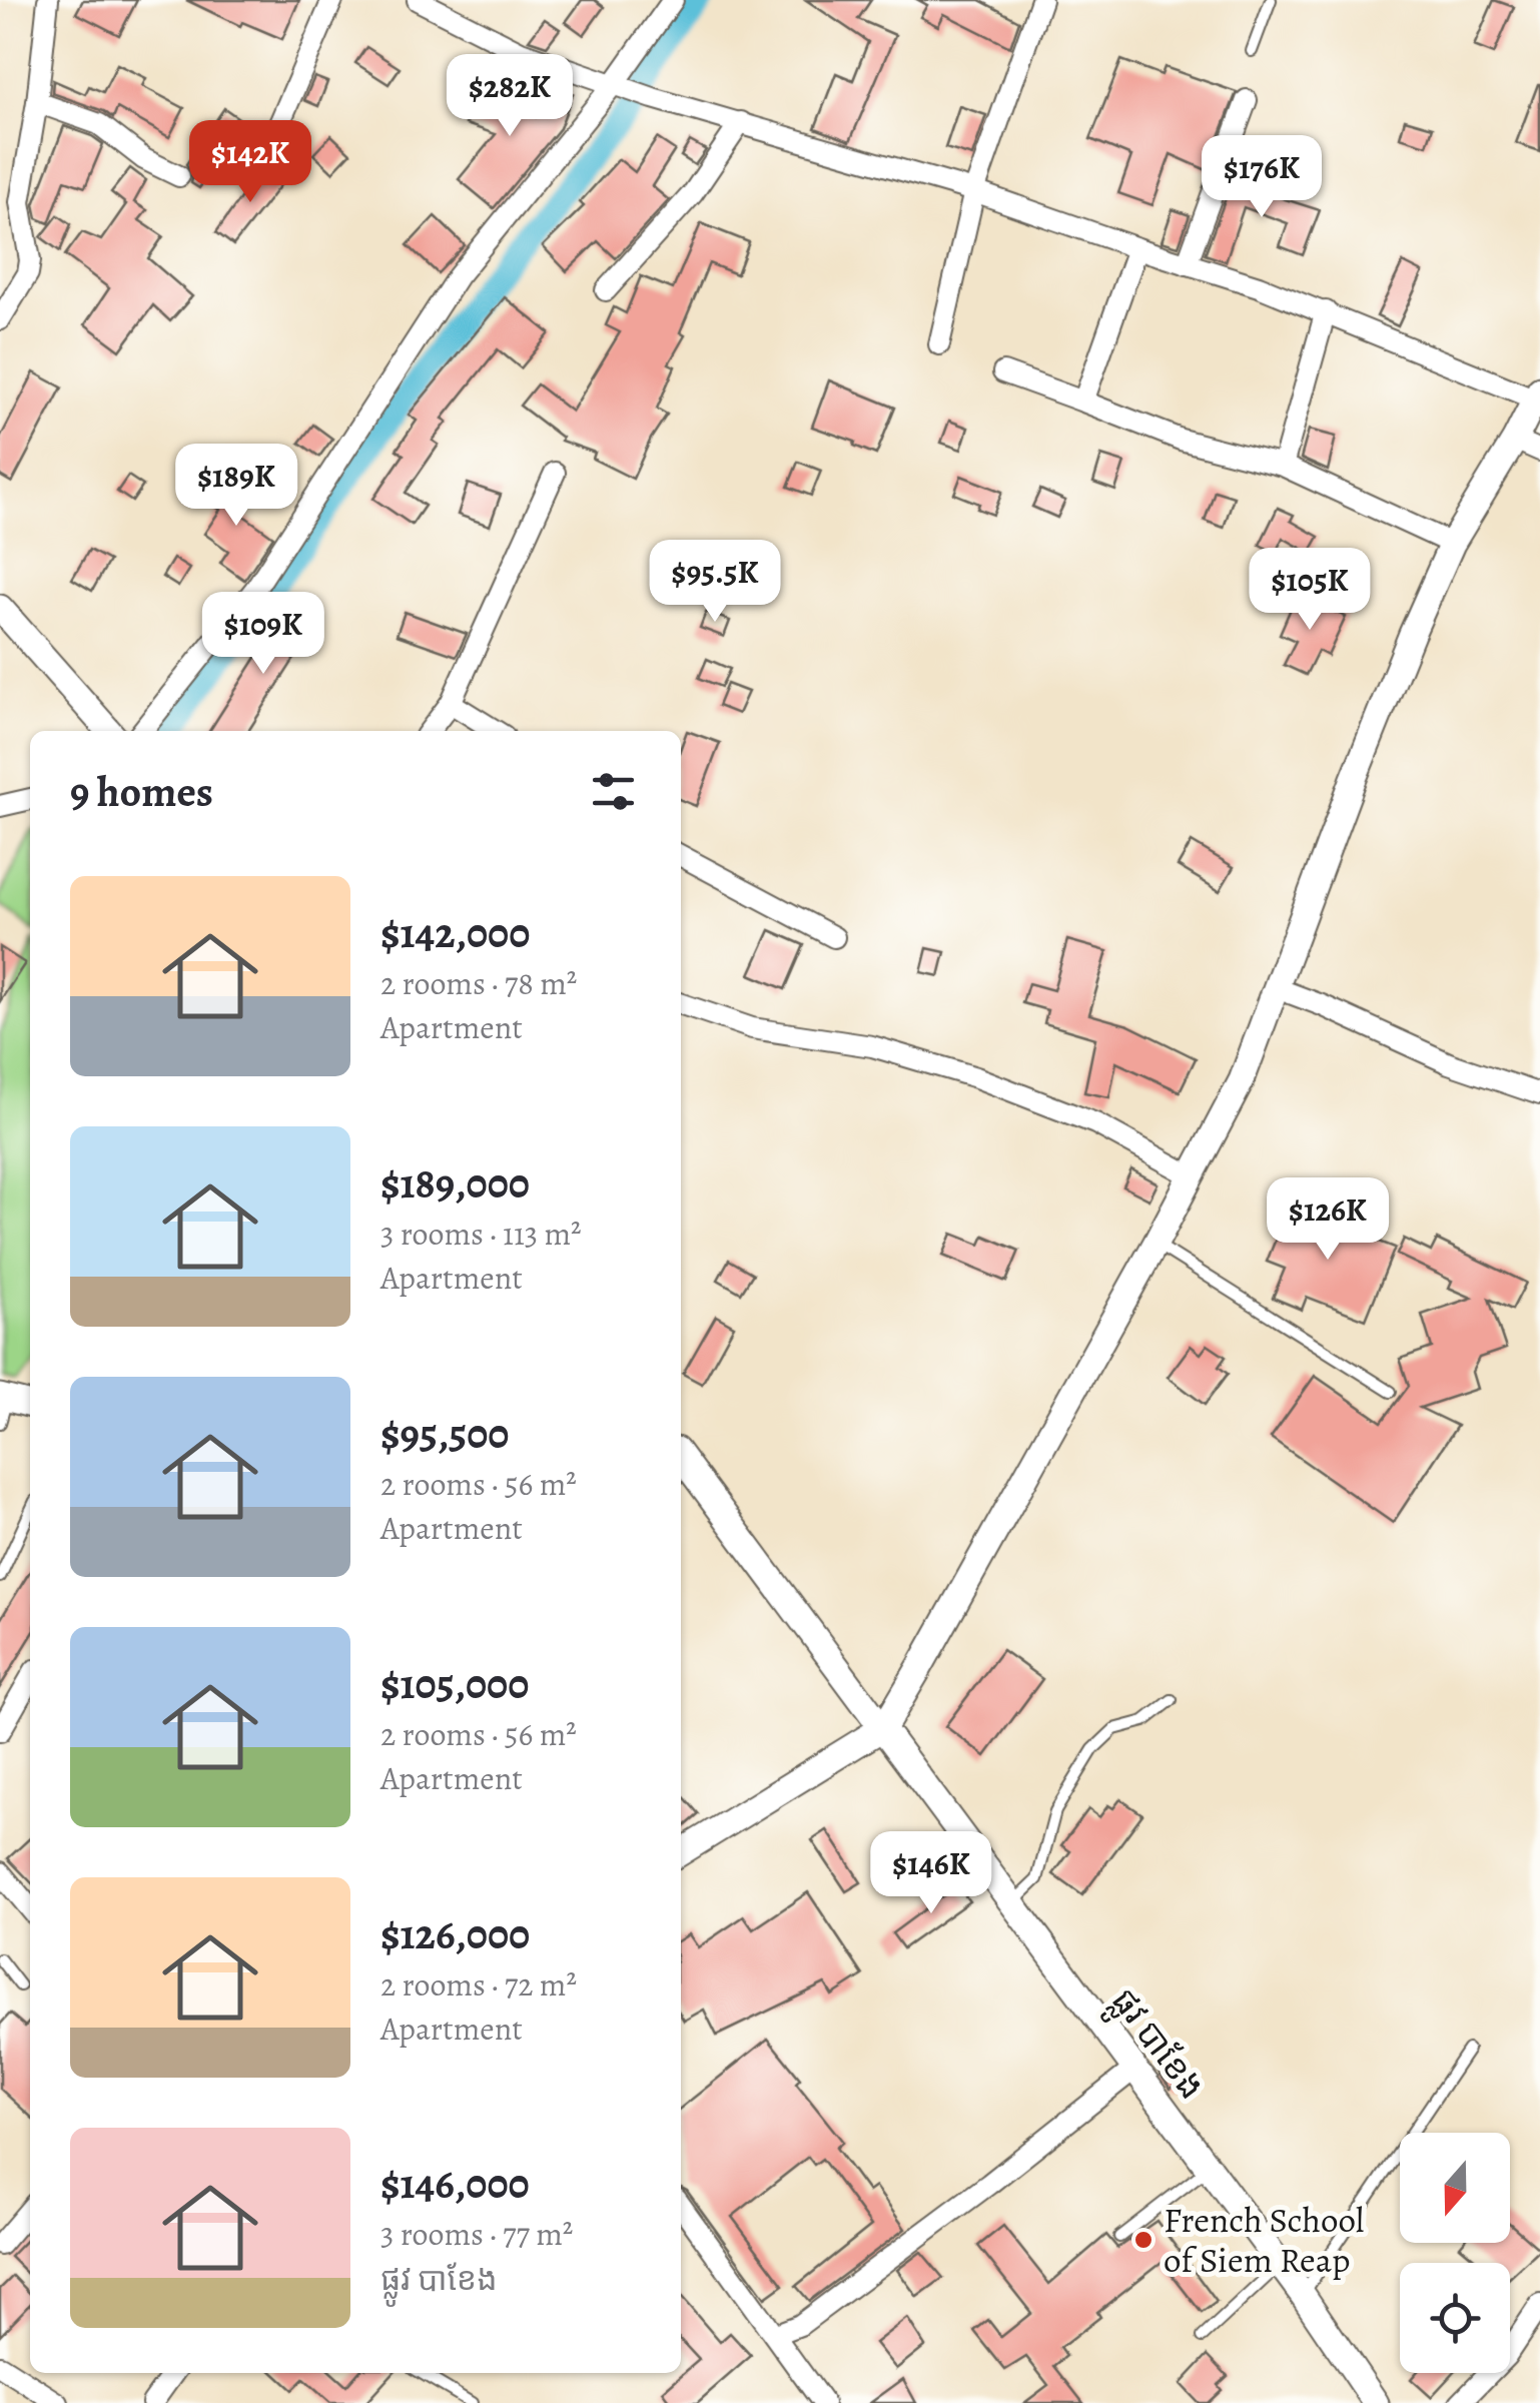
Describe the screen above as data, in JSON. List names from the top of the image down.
{
  "streets": {
    "street": ["ផ្លូវ បាខែង"]
  },
  "places": ["French School of Siem Reap"],
  "north": "bottom",
  "page": {
    "price": [
      "$282K",
      "$142K",
      "$176K",
      "$189K",
      "$95.5K",
      "$105K",
      "$109K",
      "$126K",
      "$146K"
    ],
    "heading": "9 homes",
    "list": [
      {
        "name": "$142,000",
        "note": "2 rooms · 78 m² · Apartment"
      },
      {
        "name": "$189,000",
        "note": "3 rooms · 113 m² · Apartment"
      },
      {
        "name": "$95,500",
        "note": "2 rooms · 56 m² · Apartment"
      },
      {
        "name": "$105,000",
        "note": "2 rooms · 56 m² · Apartment"
      },
      {
        "name": "$126,000",
        "note": "2 rooms · 72 m² · Apartment"
      },
      {
        "name": "$146,000",
        "note": "3 rooms · 77 m² · ផ្លូវ បាខែង"
      }
    ]
  }
}
